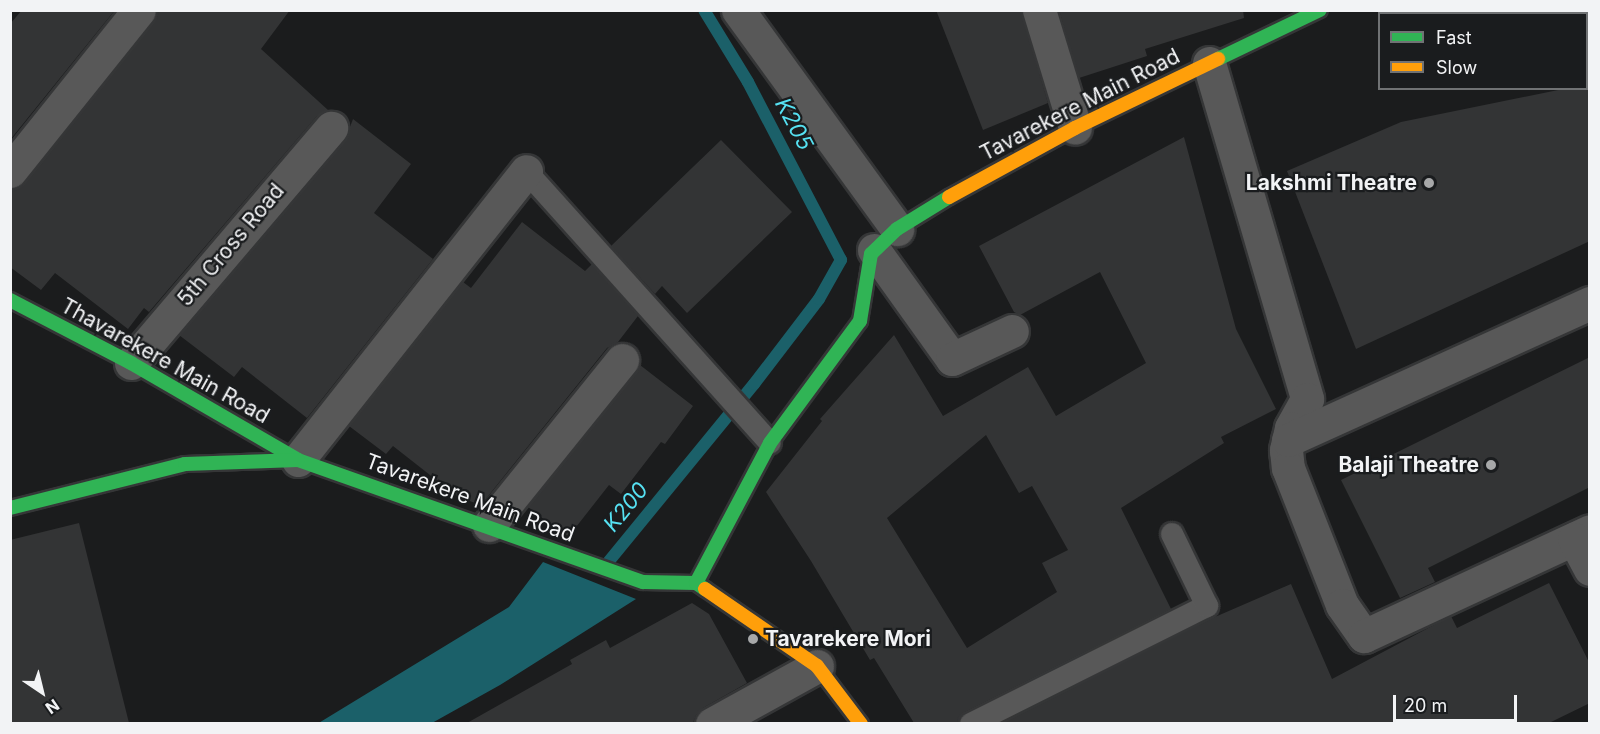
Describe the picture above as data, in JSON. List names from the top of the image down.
{
  "streets": {
    "street": ["Tavarekere Main Road", "5th Cross Road", "Thavarekere Main Road"]
  },
  "crossings": [
    ["Tavarekere Main Road", "Thavarekere Main Road"],
    ["5th Cross Road", "Thavarekere Main Road"]
  ],
  "water": ["K205", "K200"],
  "places": ["Lakshmi Theatre", "Balaji Theatre", "Tavarekere Mori"],
  "legend": ["Fast", "Slow"],
  "scale_bar": "20 m",
  "north": "bottom right"
}
